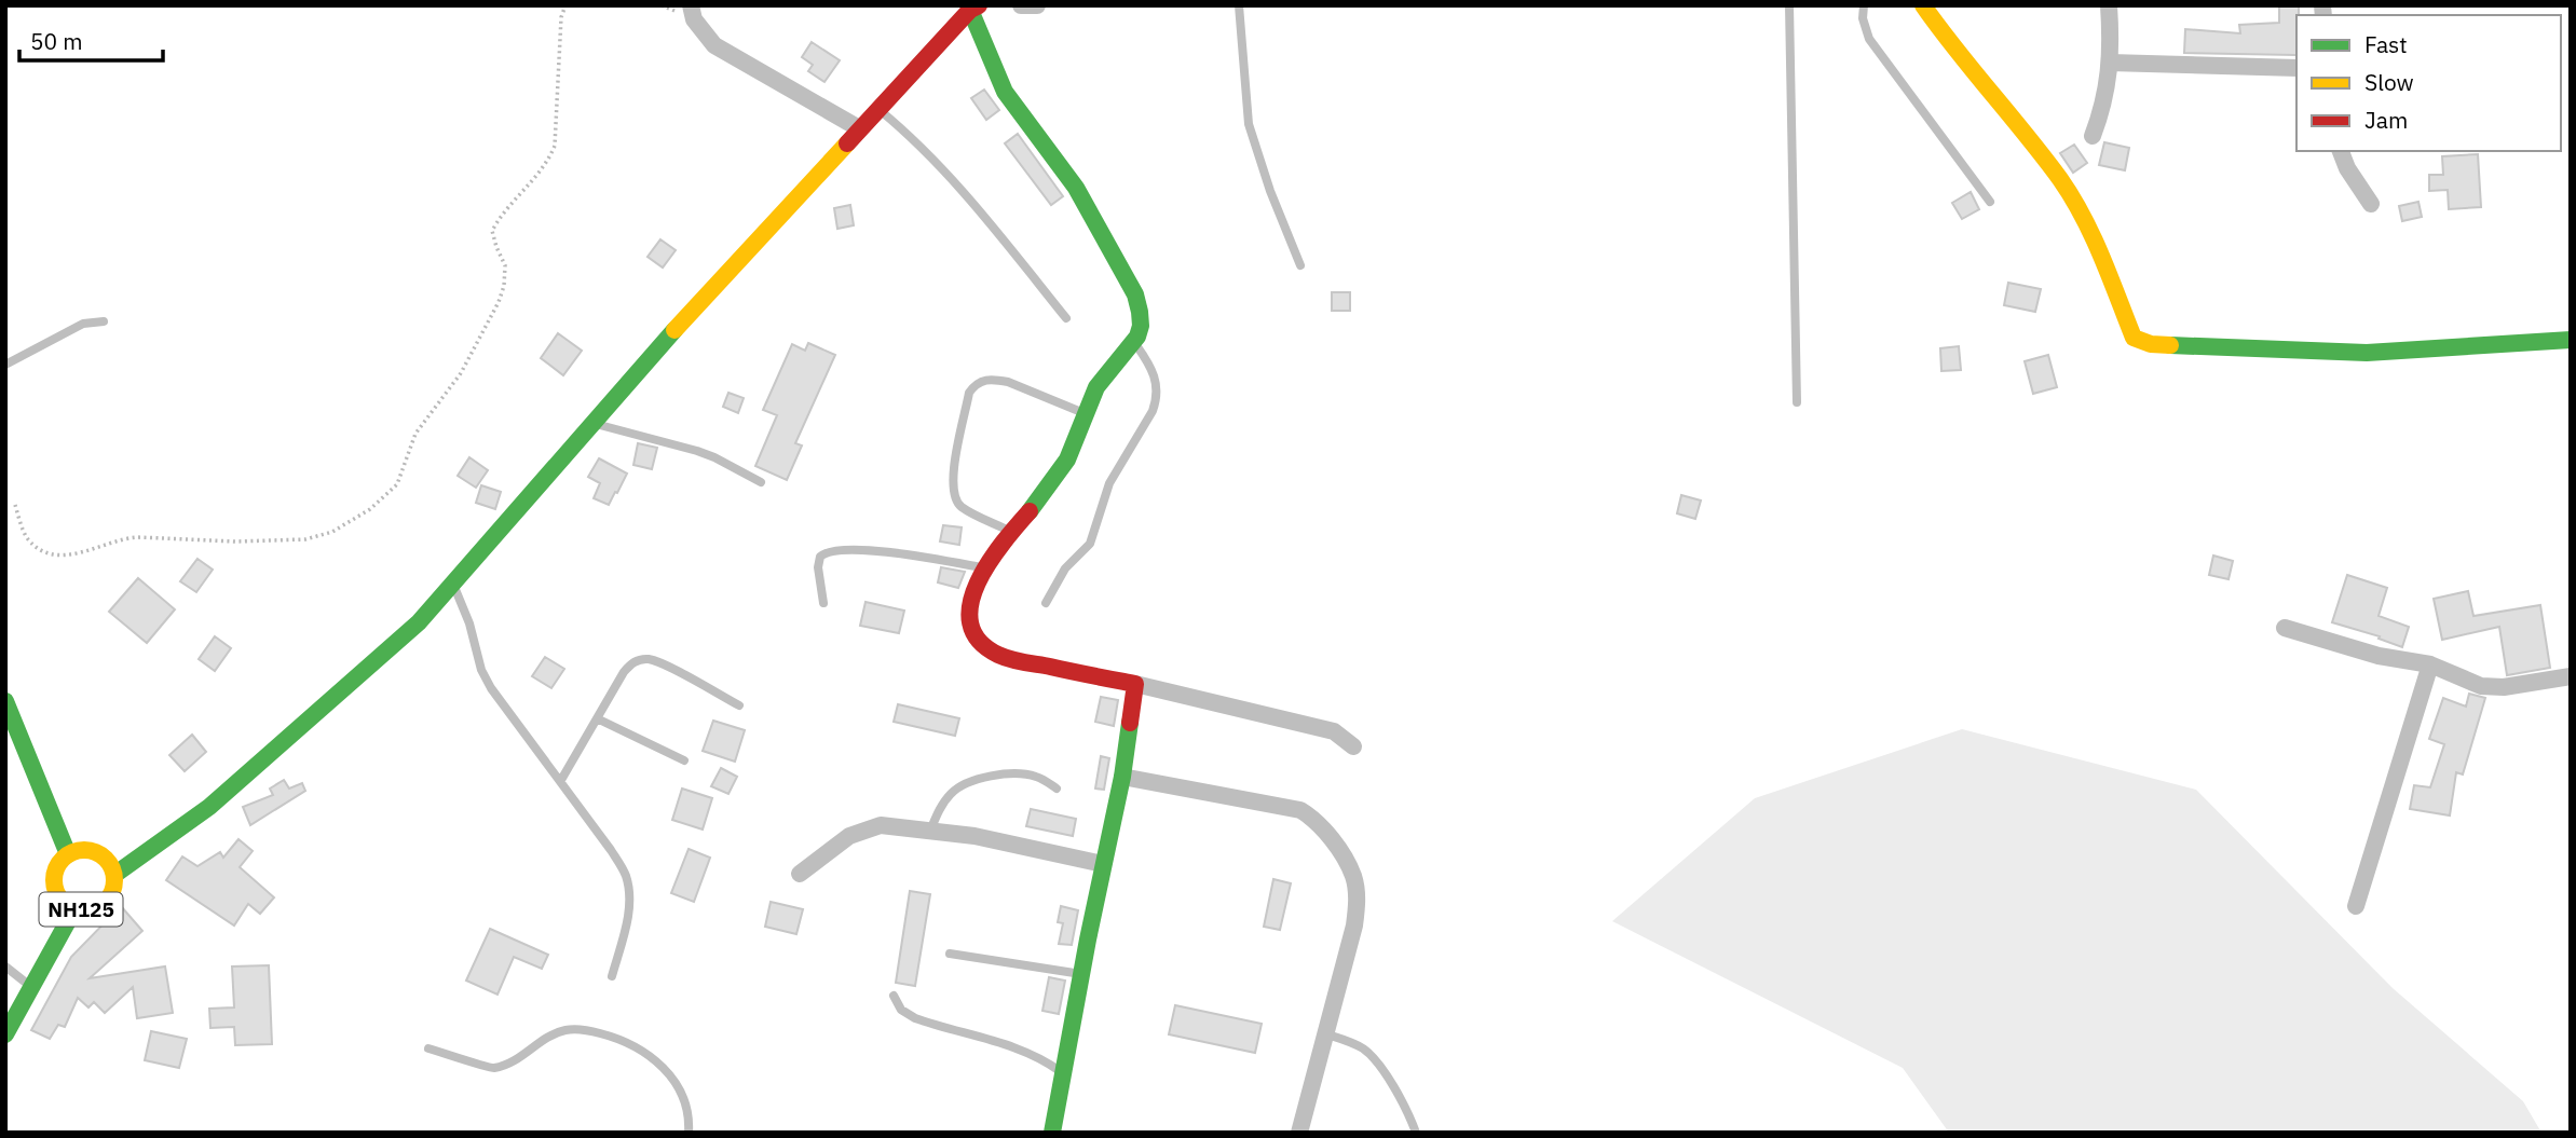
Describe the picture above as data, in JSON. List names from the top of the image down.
{
  "streets": {
    "main road": ["NH125"]
  },
  "legend": ["Fast", "Slow", "Jam"],
  "scale_bar": "50 m"
}
